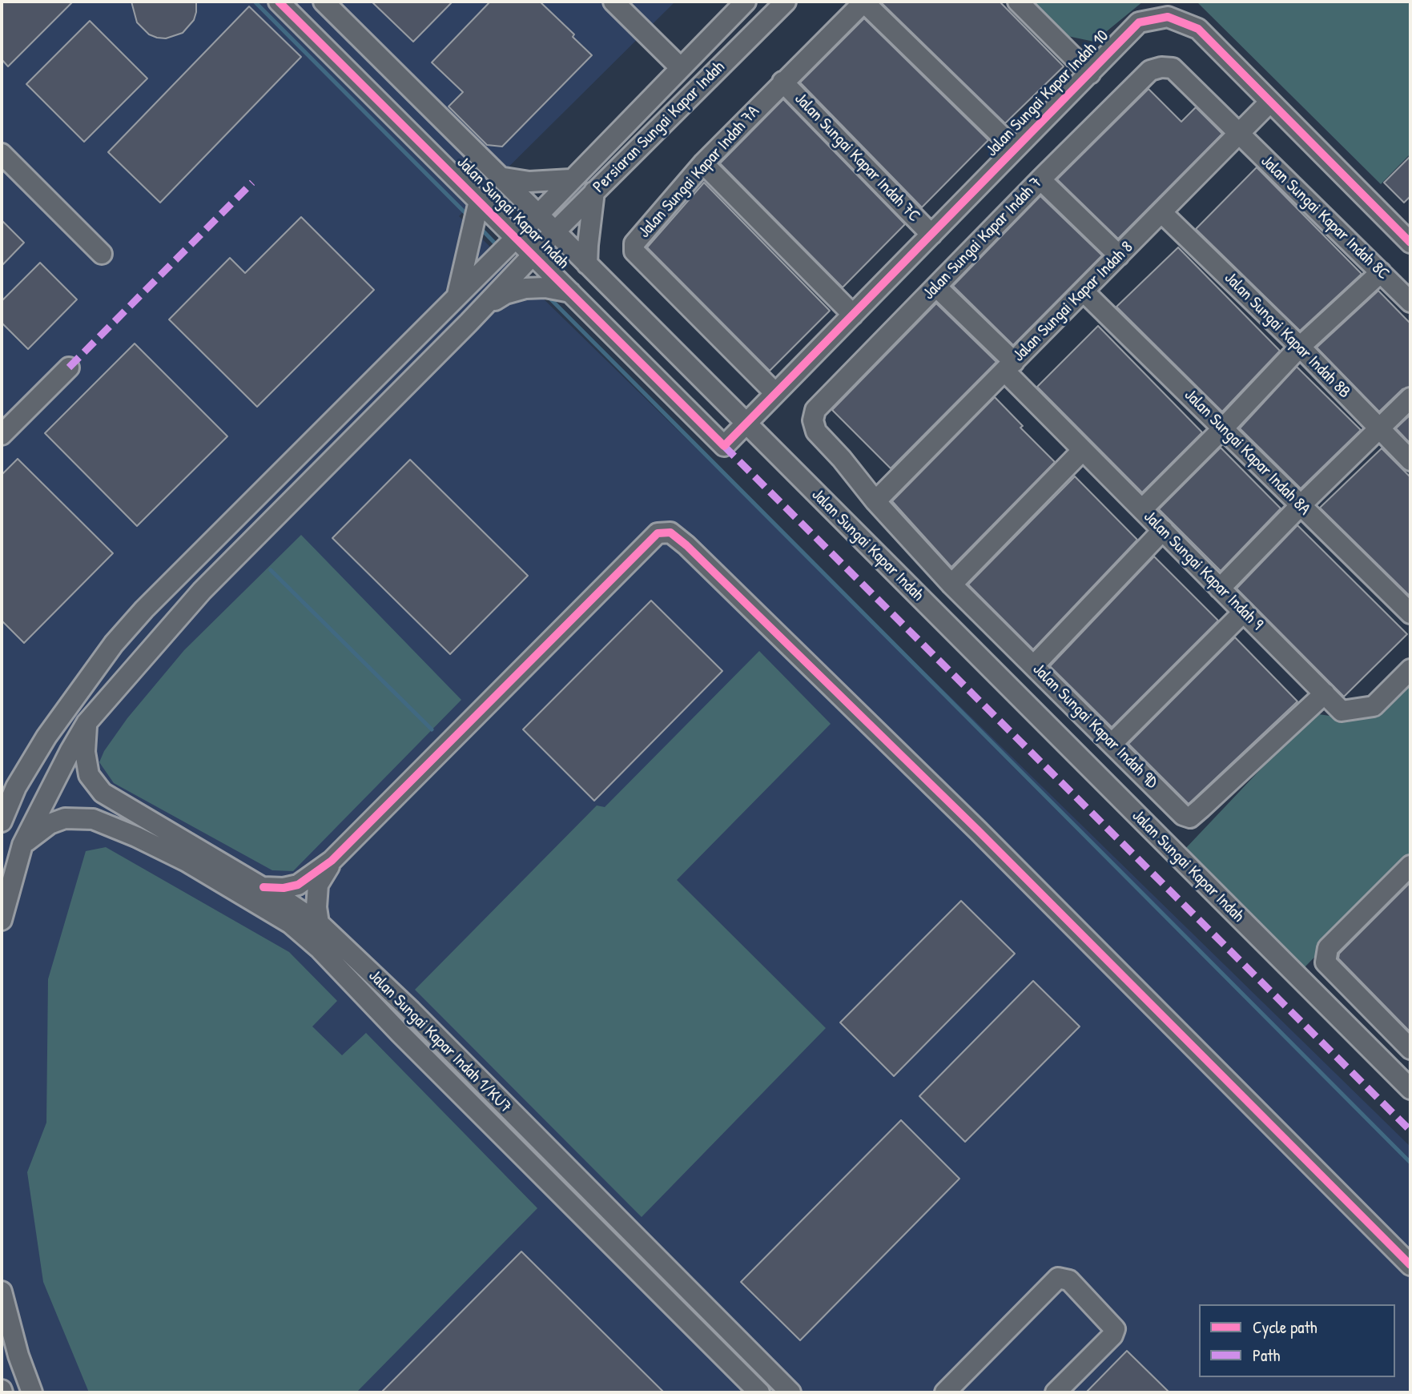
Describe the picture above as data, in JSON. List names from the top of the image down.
{
  "streets": {
    "street": [
      "Jalan Sungai Kapar Indah 10",
      "Persiaran Sungai Kapar Indah",
      "Jalan Sungai Kapar Indah 7C",
      "Jalan Sungai Kapar Indah 7A",
      "Jalan Sungai Kapar Indah",
      "Jalan Sungai Kapar Indah 8C",
      "Jalan Sungai Kapar Indah 7",
      "Jalan Sungai Kapar Indah 8",
      "Jalan Sungai Kapar Indah 8B",
      "Jalan Sungai Kapar Indah 8A",
      "Jalan Sungai Kapar Indah 9",
      "Jalan Sungai Kapar Indah 9D",
      "Jalan Sungai Kapar Indah 1/KU7"
    ]
  },
  "crossings": [
    ["Jalan Sungai Kapar Indah 10", "Jalan Sungai Kapar Indah 7C"],
    ["Jalan Sungai Kapar Indah 10", "Jalan Sungai Kapar Indah 7A"],
    ["Jalan Sungai Kapar Indah 10", "Jalan Sungai Kapar Indah"],
    ["Jalan Sungai Kapar Indah 10", "Jalan Sungai Kapar Indah 8"],
    ["Persiaran Sungai Kapar Indah", "Jalan Sungai Kapar Indah"],
    ["Persiaran Sungai Kapar Indah", "Jalan Sungai Kapar Indah 1/KU7"],
    ["Jalan Sungai Kapar Indah 7C", "Jalan Sungai Kapar Indah 7A"],
    ["Jalan Sungai Kapar Indah 8C", "Jalan Sungai Kapar Indah 7"],
    ["Jalan Sungai Kapar Indah 8C", "Jalan Sungai Kapar Indah 8"],
    ["Jalan Sungai Kapar Indah 7", "Jalan Sungai Kapar Indah 8"],
    ["Jalan Sungai Kapar Indah 7", "Jalan Sungai Kapar Indah 9"],
    ["Jalan Sungai Kapar Indah 7", "Jalan Sungai Kapar Indah 9D"],
    ["Jalan Sungai Kapar Indah 8", "Jalan Sungai Kapar Indah 8B"],
    ["Jalan Sungai Kapar Indah 8", "Jalan Sungai Kapar Indah 8A"],
    ["Jalan Sungai Kapar Indah 8", "Jalan Sungai Kapar Indah 9"],
    ["Jalan Sungai Kapar Indah 8", "Jalan Sungai Kapar Indah 9D"],
    ["Jalan Sungai Kapar Indah 9", "Jalan Sungai Kapar Indah 9D"]
  ],
  "legend": ["Cycle path", "Path"]
}
